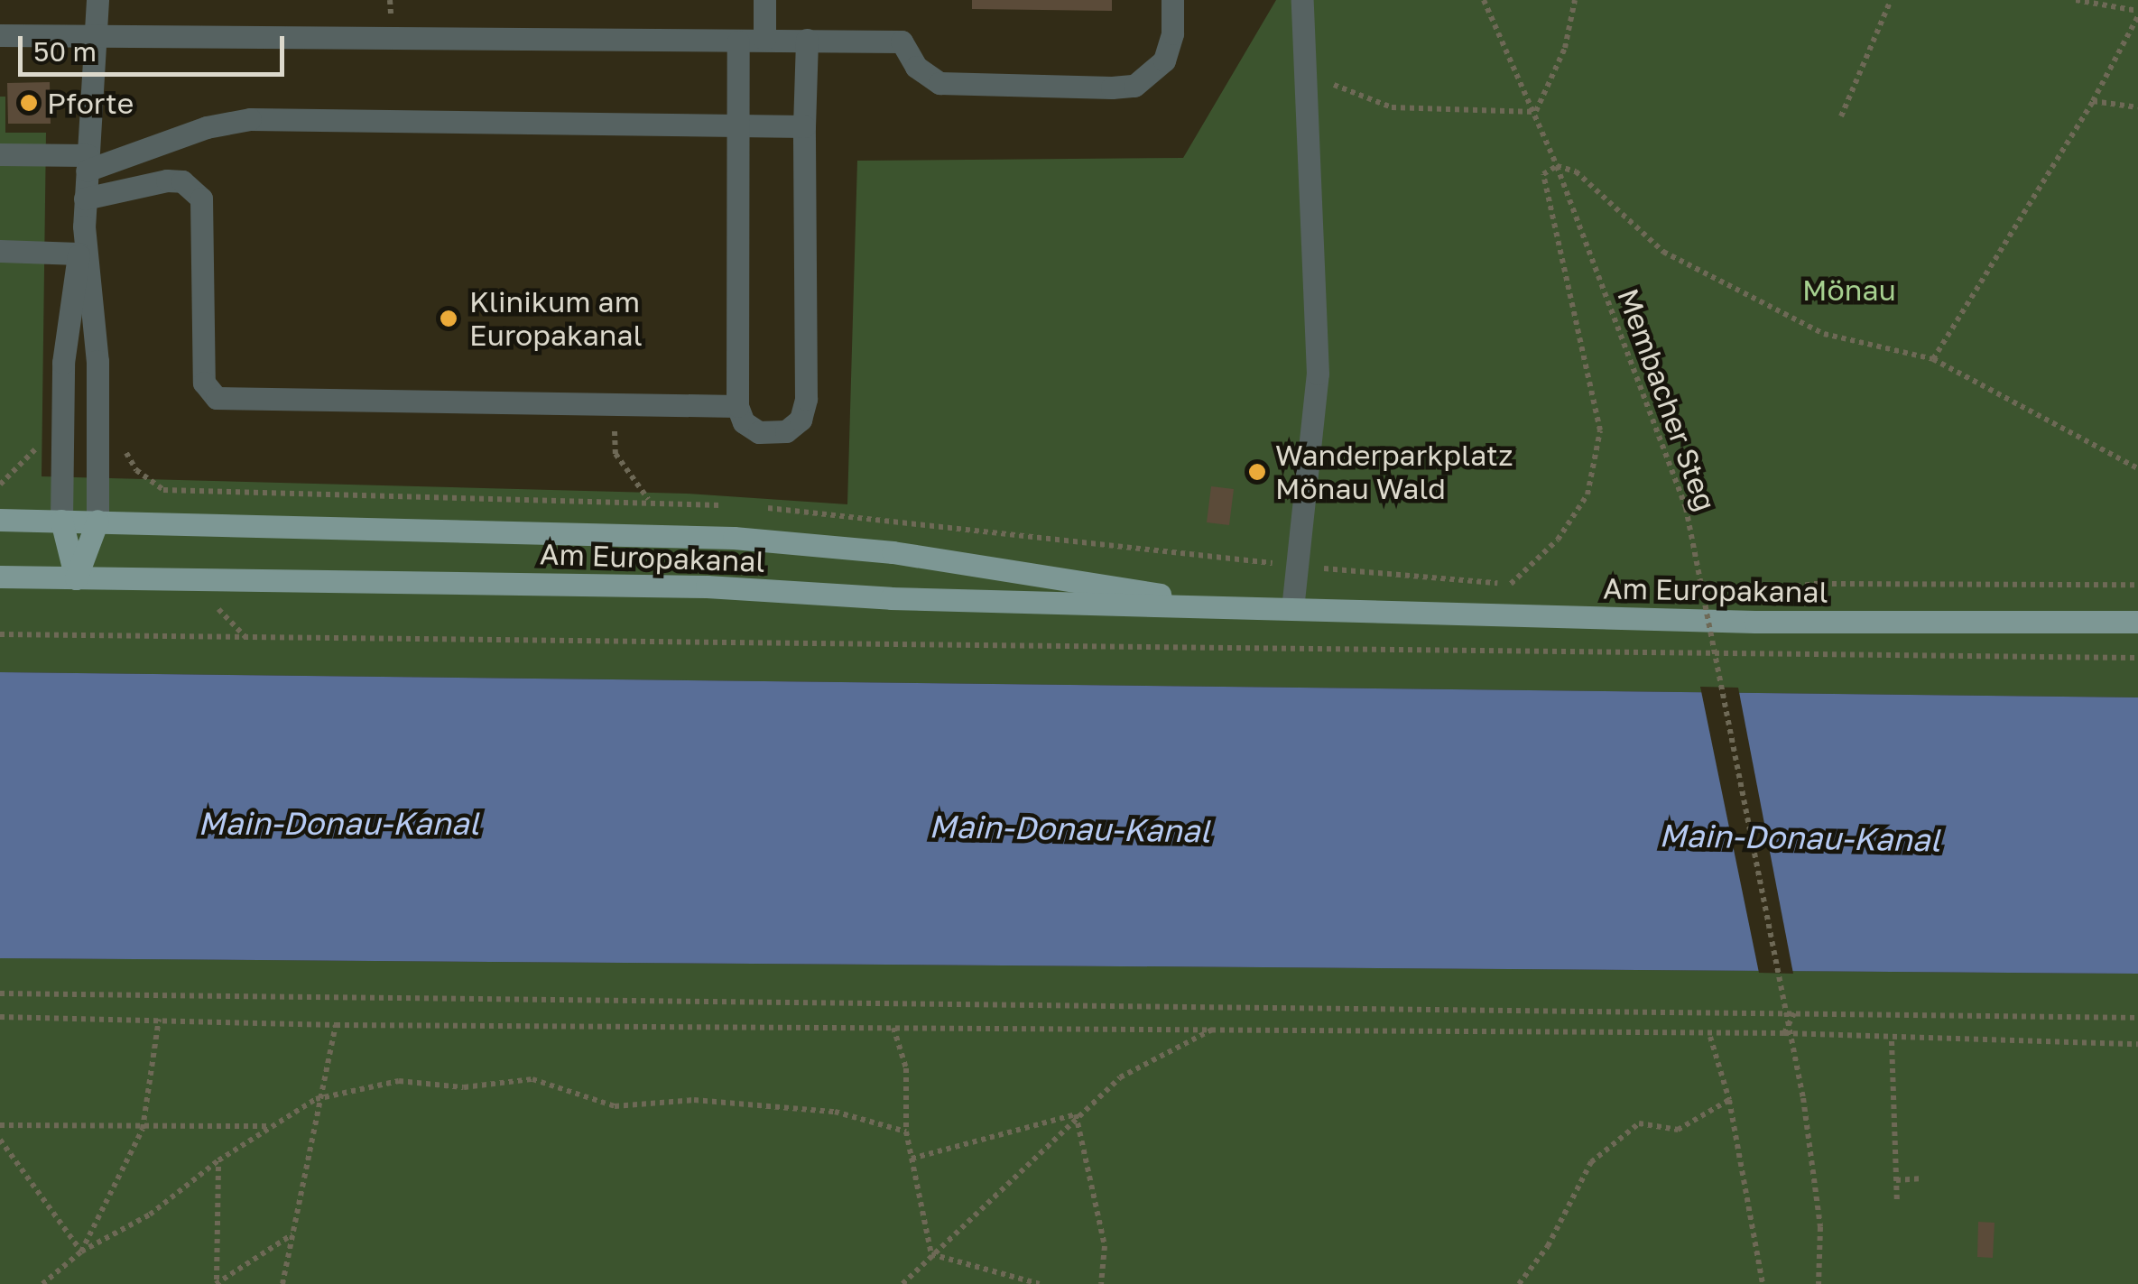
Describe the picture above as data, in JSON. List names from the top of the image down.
{
  "streets": {
    "main road": ["Am Europakanal"],
    "path": ["Membacher Steg"]
  },
  "water": ["Main-Donau-Kanal"],
  "parks": ["Mönau"],
  "places": ["Pforte", "Klinikum am Europakanal", "Wanderparkplatz Mönau Wald"],
  "scale_bar": "50 m"
}
